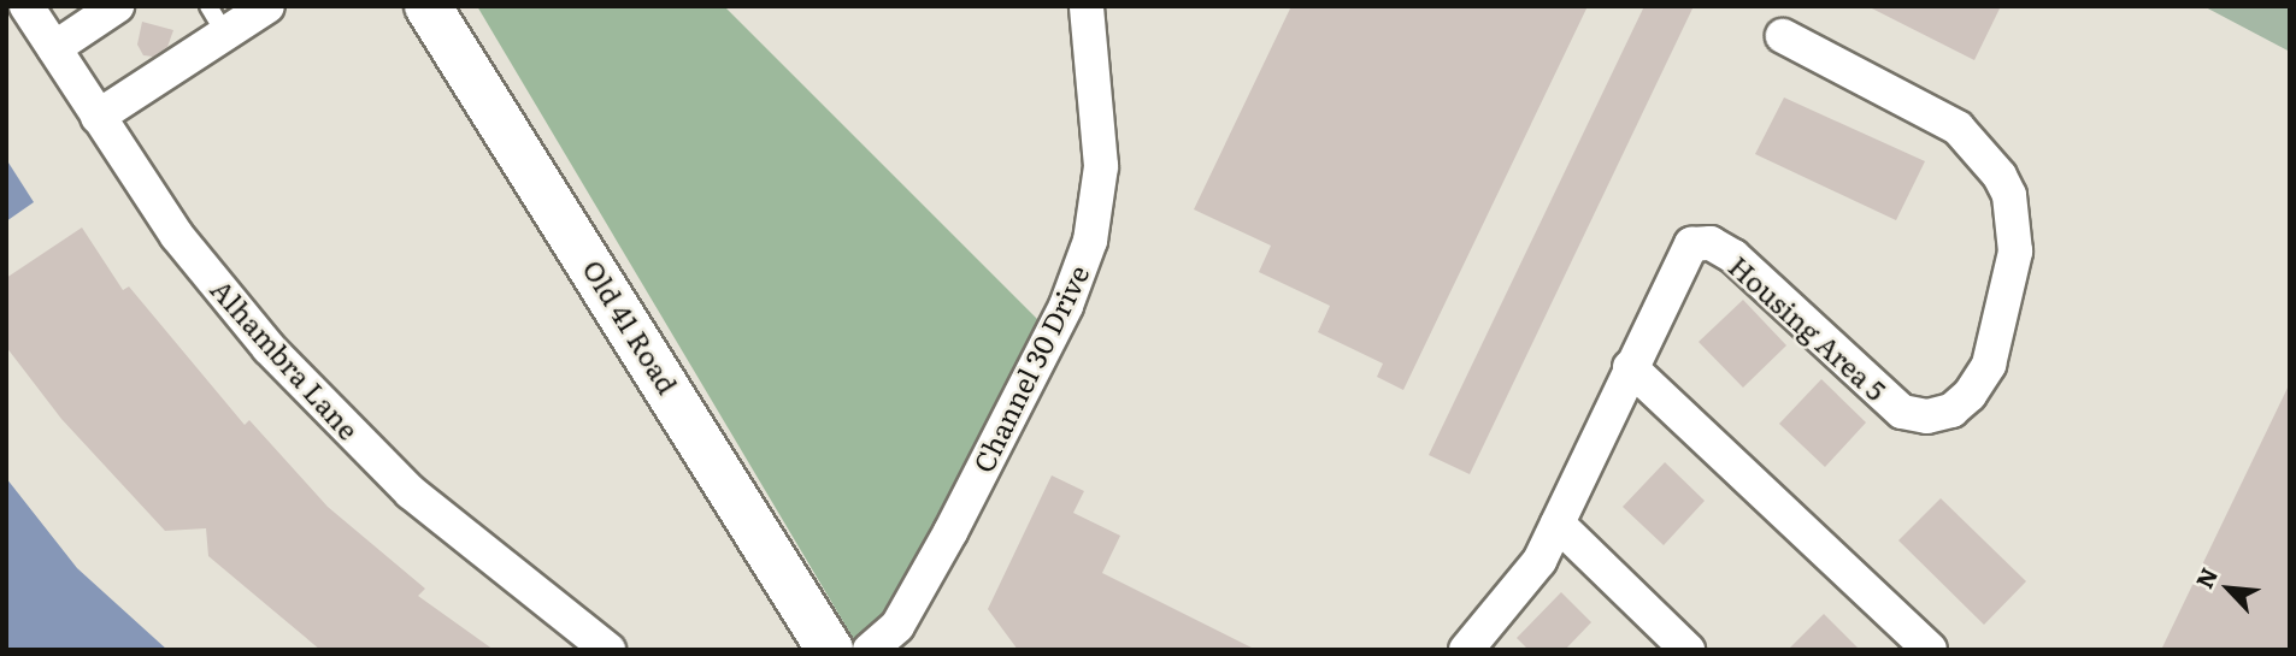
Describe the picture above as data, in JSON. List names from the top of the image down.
{
  "streets": {
    "street": [
      "Old 41 Road",
      "Housing Area 5",
      "Alhambra Lane",
      "Channel 30 Drive"
    ]
  },
  "crossings": [
    ["Old 41 Road", "Channel 30 Drive"]
  ],
  "north": "top left"
}
